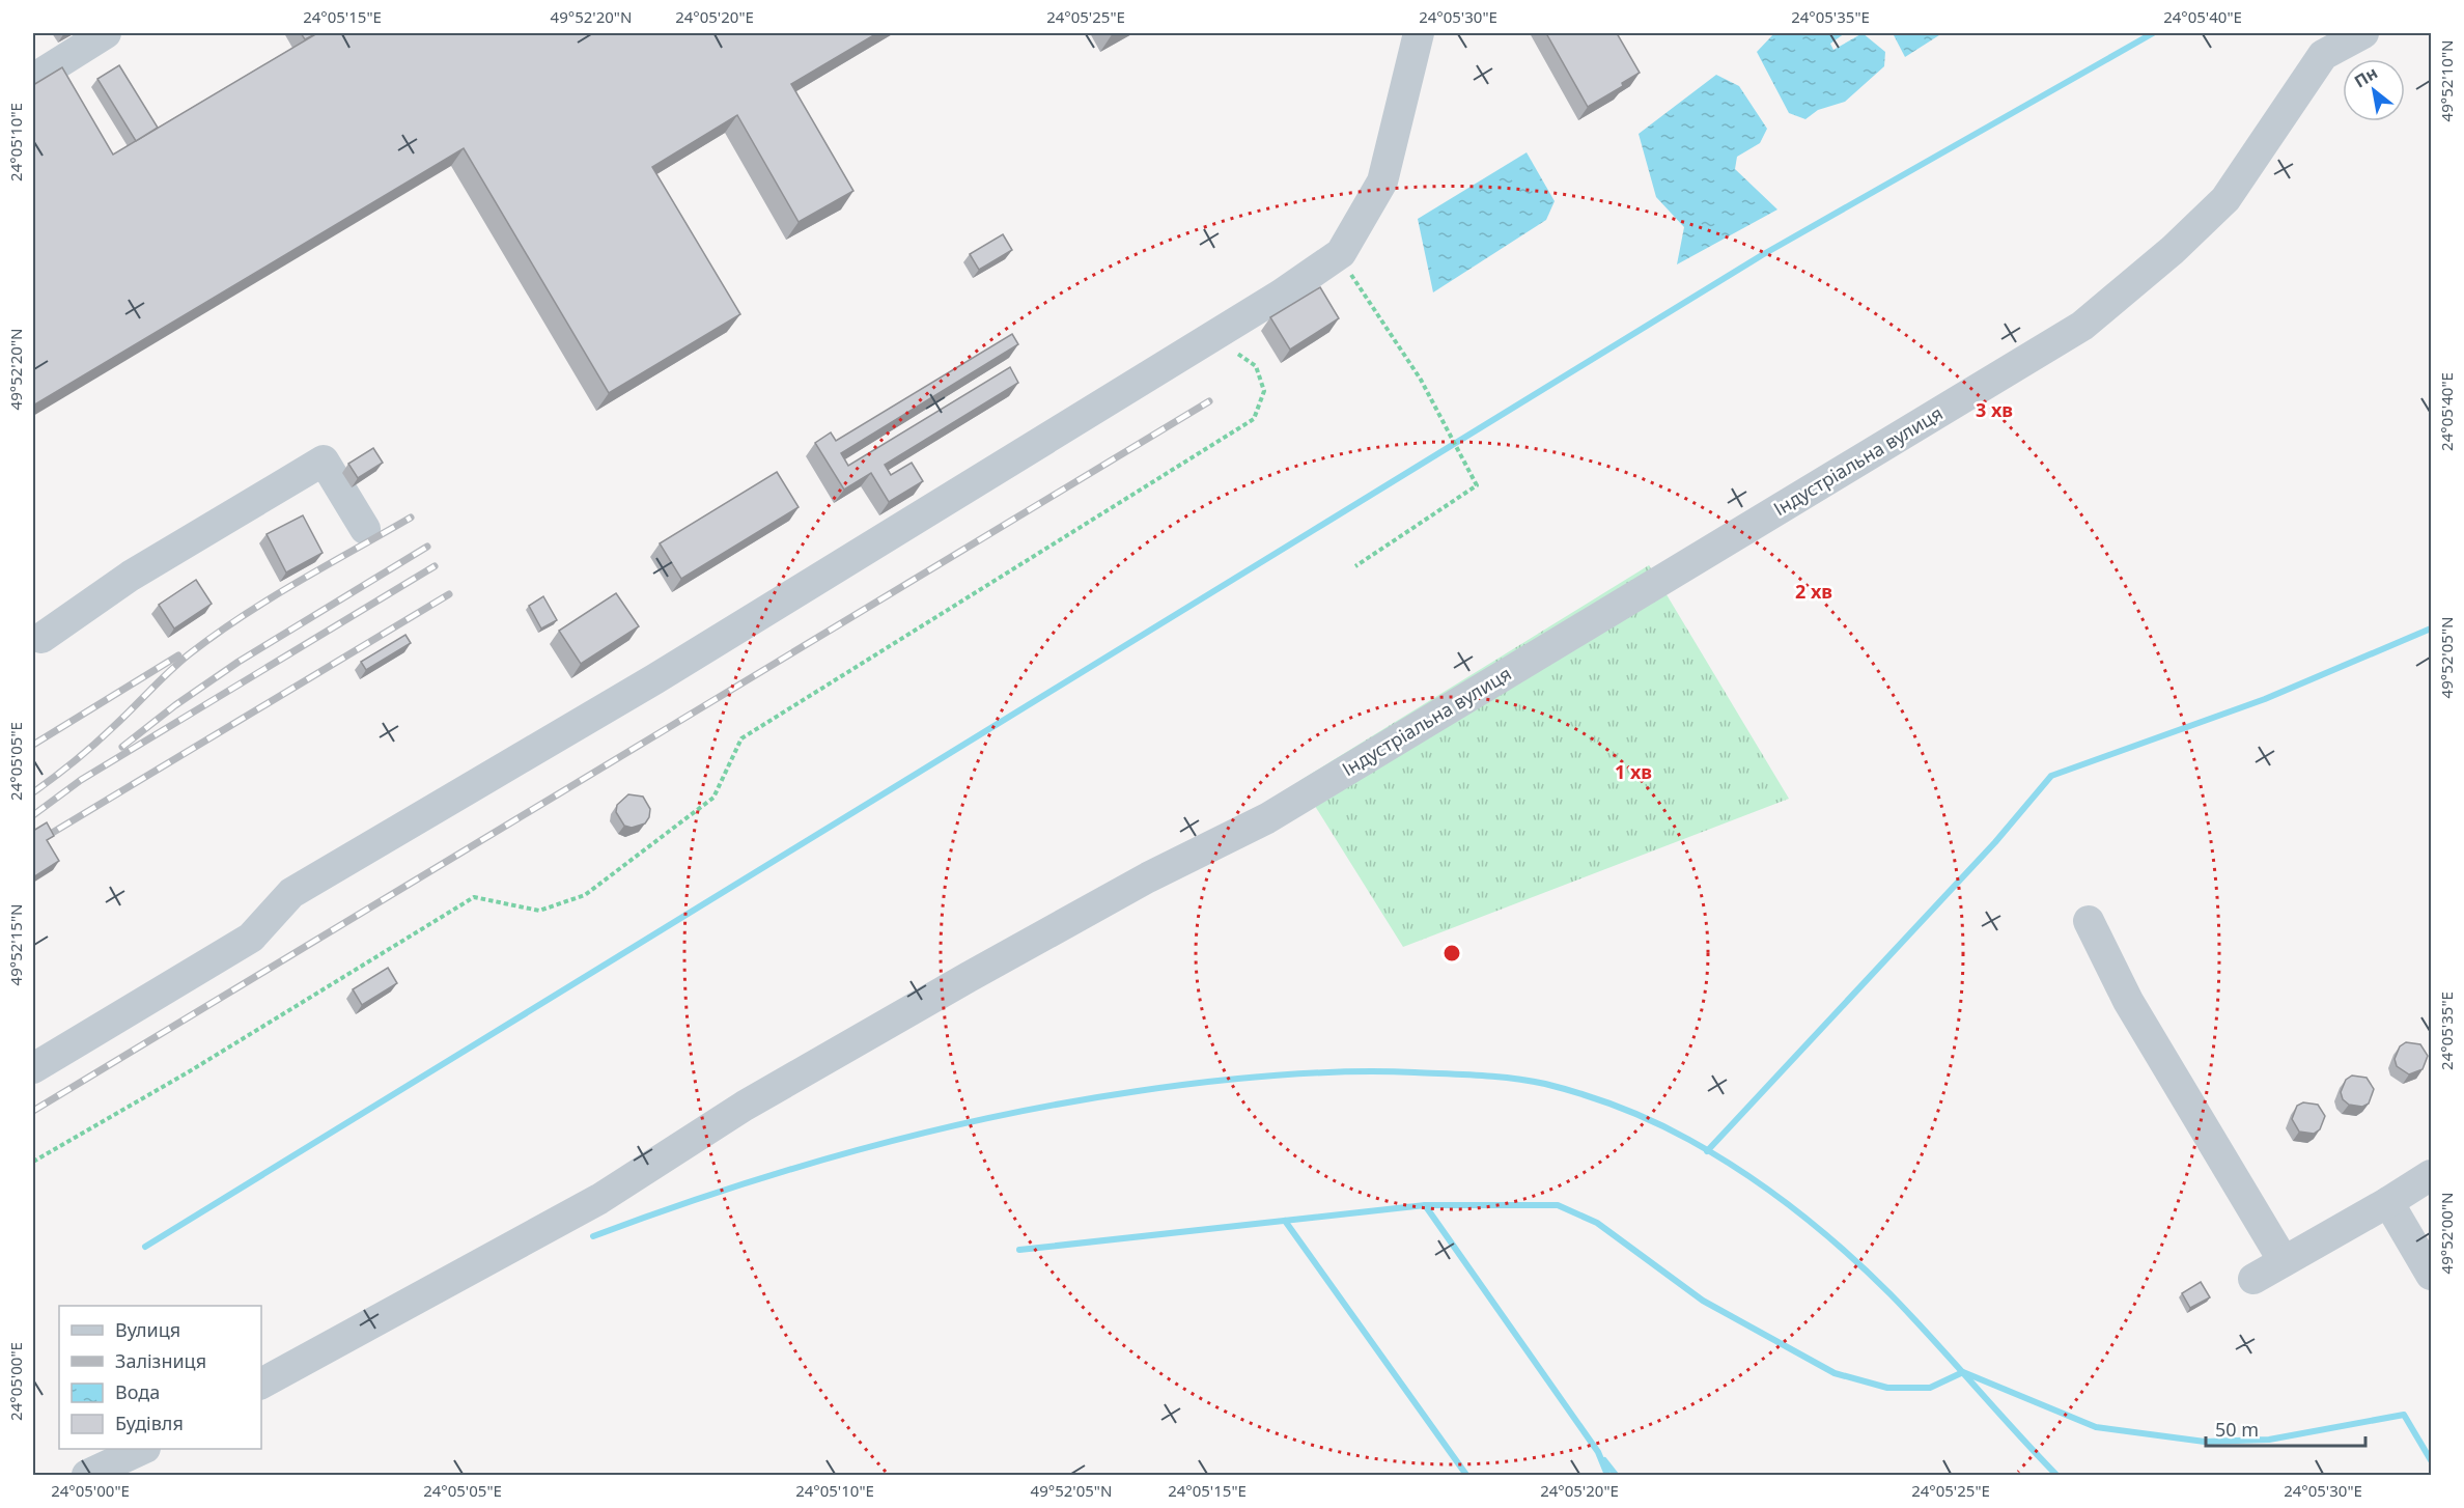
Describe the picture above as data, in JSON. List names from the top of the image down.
{
  "streets": {
    "lane": ["Індустріальна вулиця"]
  },
  "legend": [
    "Вулиця",
    "Залізниця",
    "Вода",
    "Будівля"
  ],
  "scale_bar": "50 m",
  "north": "top left",
  "coordinates": [
    "24°05'15\"E",
    "49°52'20\"N",
    "24°05'20\"E",
    "24°05'25\"E",
    "24°05'30\"E",
    "24°05'35\"E",
    "24°05'40\"E",
    "49°52'10\"N",
    "24°05'10\"E",
    "49°52'05\"N",
    "24°05'05\"E",
    "49°52'15\"N",
    "49°52'00\"N",
    "24°05'00\"E"
  ],
  "rings": ["3 хв", "2 хв", "1 хв"]
}
